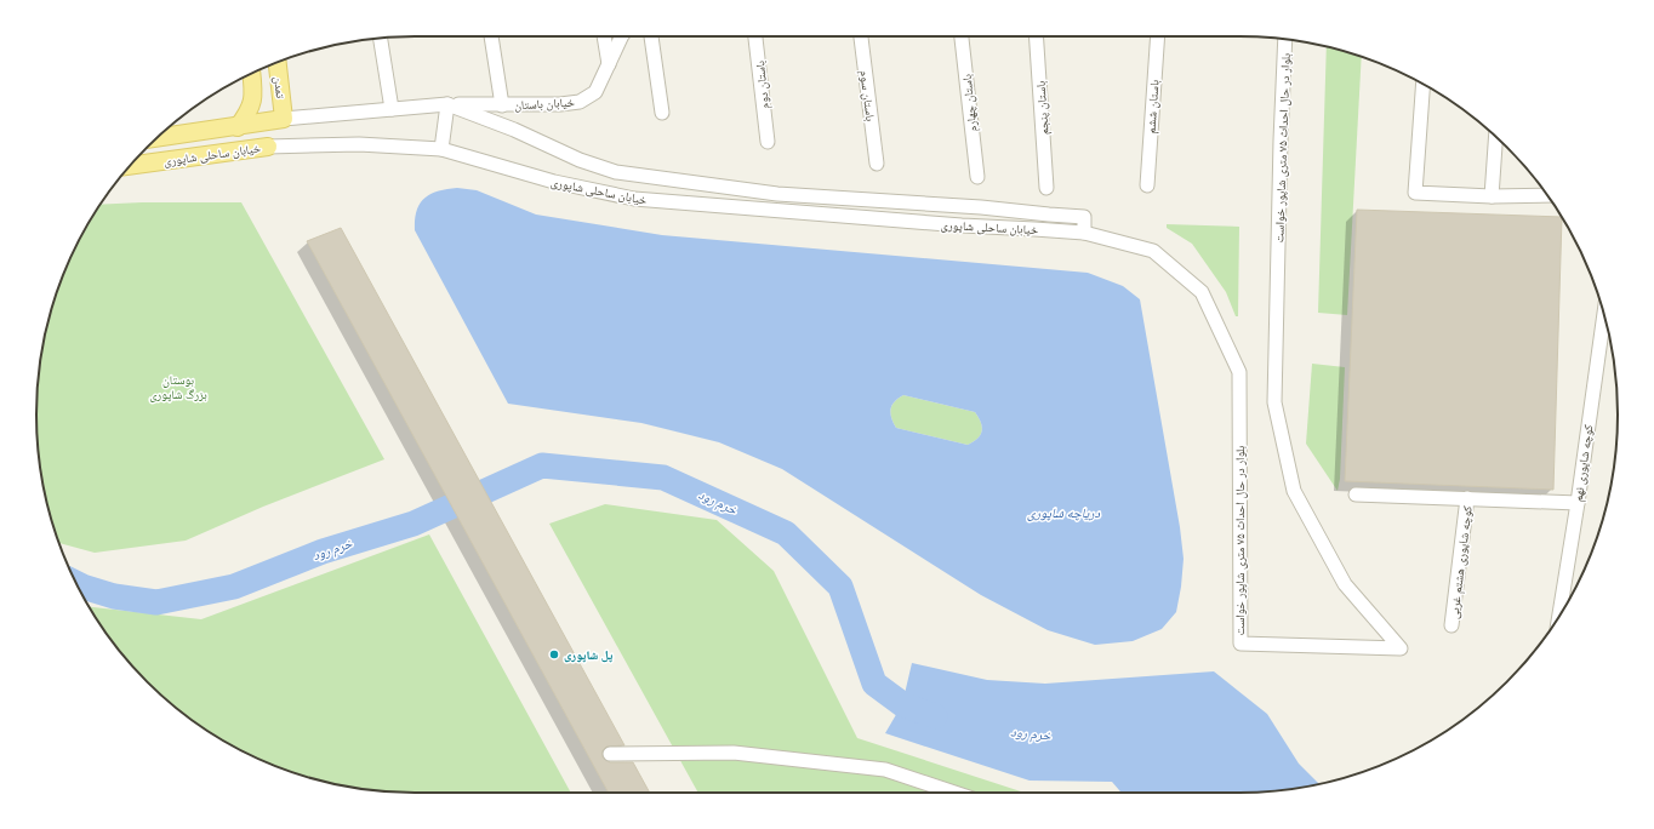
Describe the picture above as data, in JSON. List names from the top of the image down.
{
  "streets": {
    "main road": ["تمدن", "خیابان ساحلی شاپوری"],
    "street": [
      "باستان دوم",
      "باستان سوم",
      "خیابان باستان",
      "باستان چهارم",
      "باستان ششم",
      "باستان پنجم",
      "بلوار در حال احداث ۷۵ متری شاپور خواست",
      "کوچه شاپوری نهم",
      "کوچه شاپوری هشتم غربی"
    ]
  },
  "crossings": [
    ["تمدن", "خیابان ساحلی شاپوری"],
    ["خیابان باستان", "خیابان ساحلی شاپوری"],
    ["بلوار در حال احداث ۷۵ متری شاپور خواست", "خیابان ساحلی شاپوری"]
  ],
  "water": ["خرم رود", "دریاچه شاپوری"],
  "parks": ["بوستان بزرگ شاپوری"],
  "places": ["پل شاپوری"]
}
